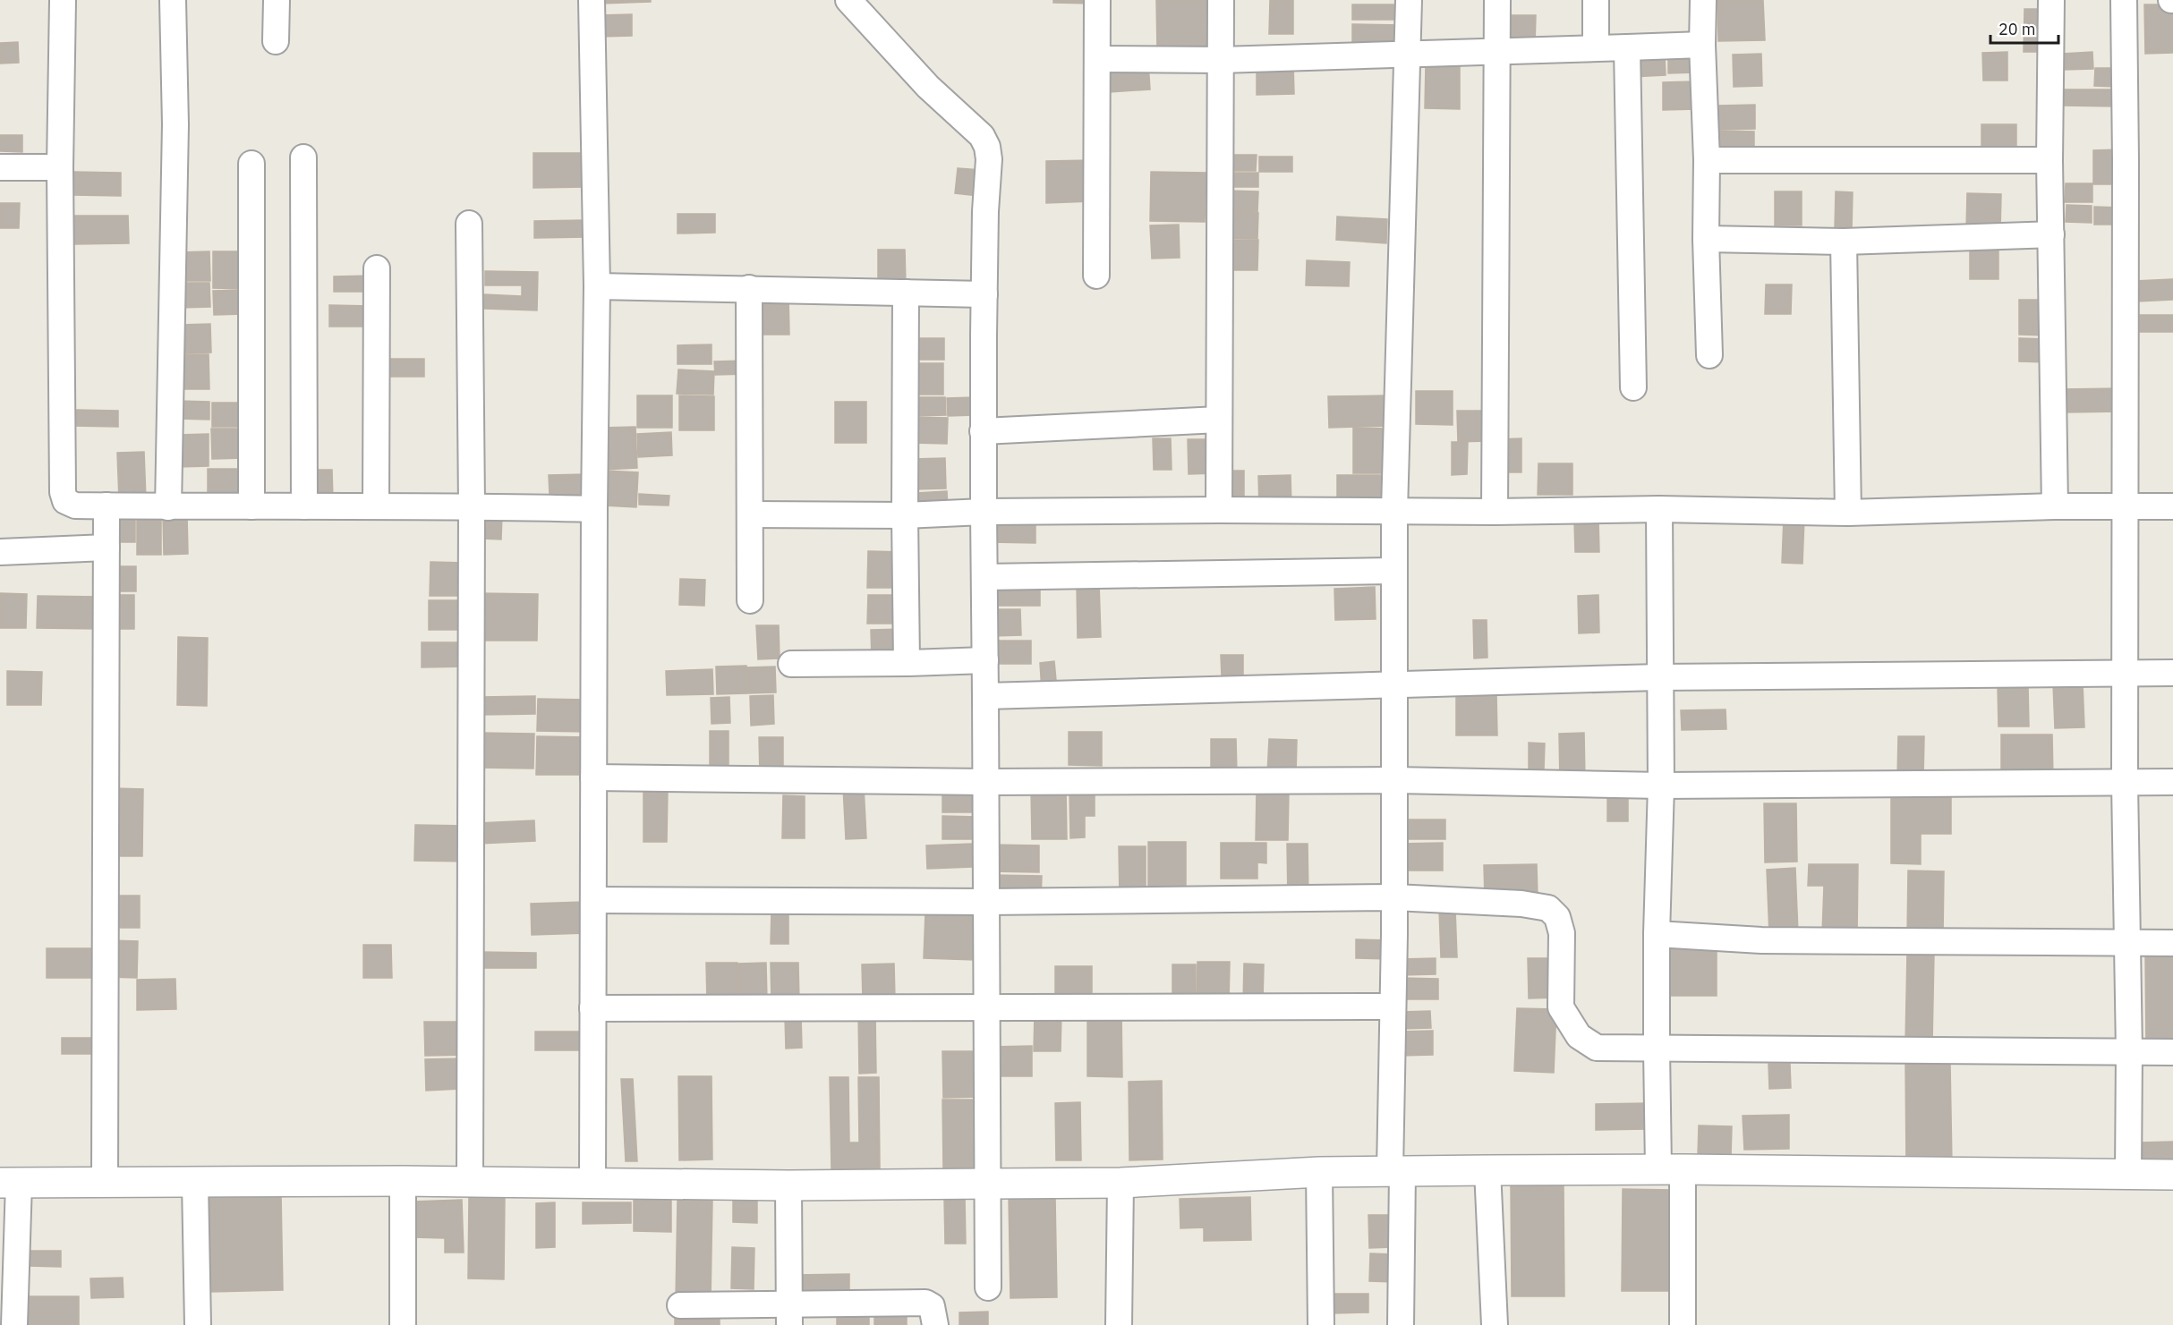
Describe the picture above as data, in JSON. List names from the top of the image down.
{
  "scale_bar": "20 m"
}
